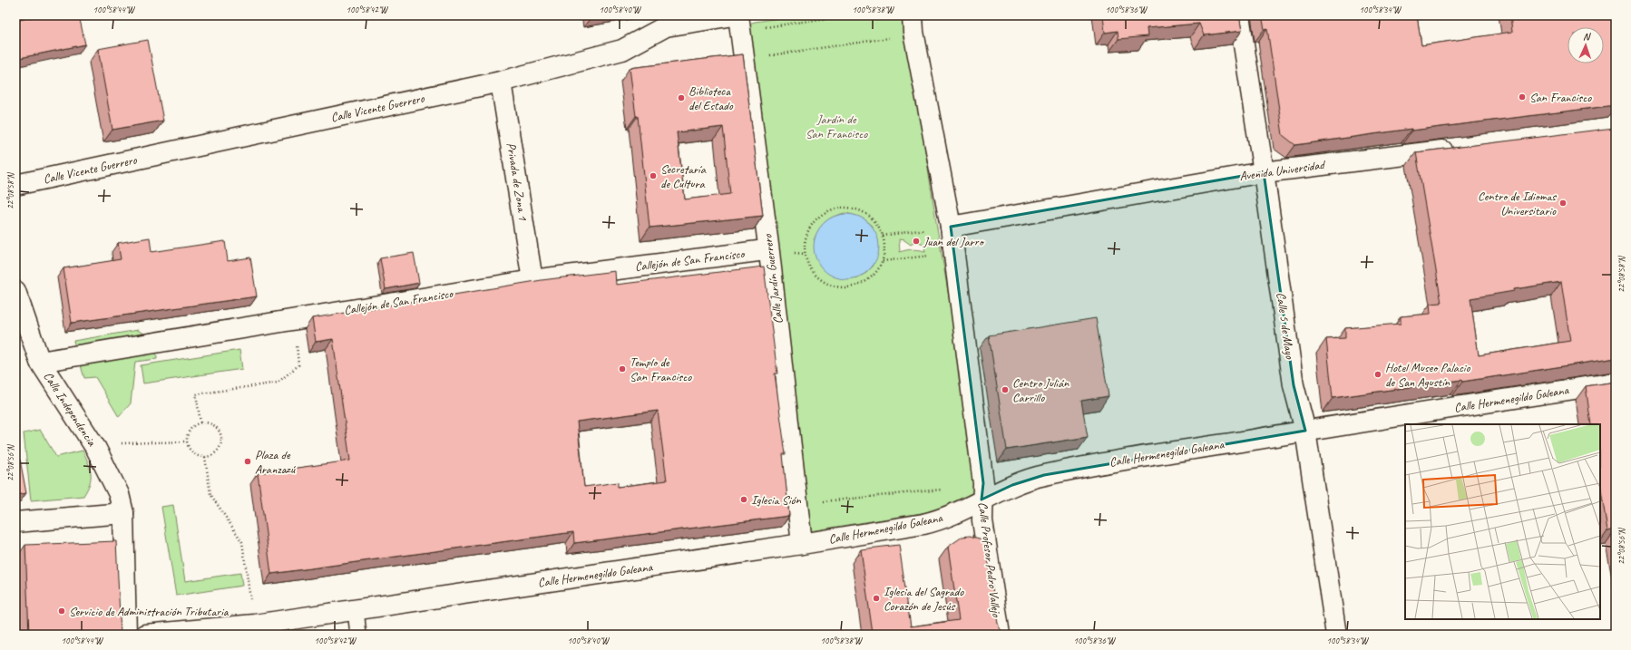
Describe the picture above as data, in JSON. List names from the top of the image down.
{
  "streets": {
    "street": [
      "Calle Vicente Guerrero",
      "Avenida Universidad",
      "Privada de Zona 1",
      "Callejón de San Francisco",
      "Calle Jardín Guerrero",
      "Calle 5 de Mayo",
      "Calle Hermenegildo Galeana",
      "Calle Independencia",
      "Calle Profesor Pedro Vallejo"
    ]
  },
  "crossings": [
    ["Calle Vicente Guerrero", "Privada de Zona 1"],
    ["Calle Vicente Guerrero", "Calle Jardín Guerrero"],
    ["Avenida Universidad", "Calle 5 de Mayo"],
    ["Privada de Zona 1", "Callejón de San Francisco"],
    ["Callejón de San Francisco", "Calle Independencia"],
    ["Calle Jardín Guerrero", "Calle Hermenegildo Galeana"],
    ["Calle 5 de Mayo", "Calle Hermenegildo Galeana"],
    ["Calle Hermenegildo Galeana", "Calle Profesor Pedro Vallejo"]
  ],
  "parks": ["Jardín de San Francisco"],
  "places": [
    "San Francisco",
    "Biblioteca del Estado",
    "Secretaría de Cultura",
    "Centro de Idiomas Universitario",
    "Juan del Jarro",
    "Templo de San Francisco",
    "Hotel Museo Palacio de San Agustín",
    "Centro Julián Carrillo",
    "Plaza de Aranzazú",
    "Iglesia Sión",
    "Iglesia del Sagrado Corazón de Jesús",
    "Servicio de Administración Tributaria"
  ],
  "north": "top",
  "coordinates": [
    "100°58'44\"W",
    "100°58'42\"W",
    "100°58'40\"W",
    "100°58'38\"W",
    "100°58'36\"W",
    "100°58'34\"W",
    "22°08'58\"N",
    "22°08'56\"N"
  ]
}
